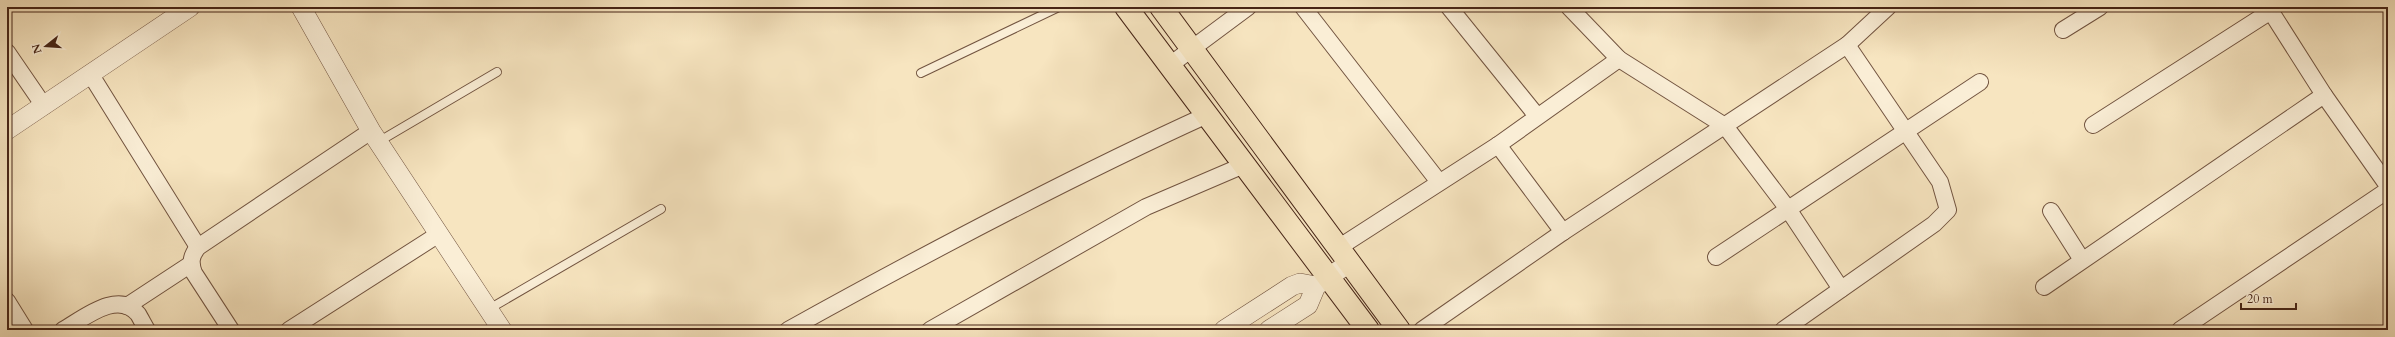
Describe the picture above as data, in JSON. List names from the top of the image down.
{
  "scale_bar": "20 m",
  "north": "left"
}
